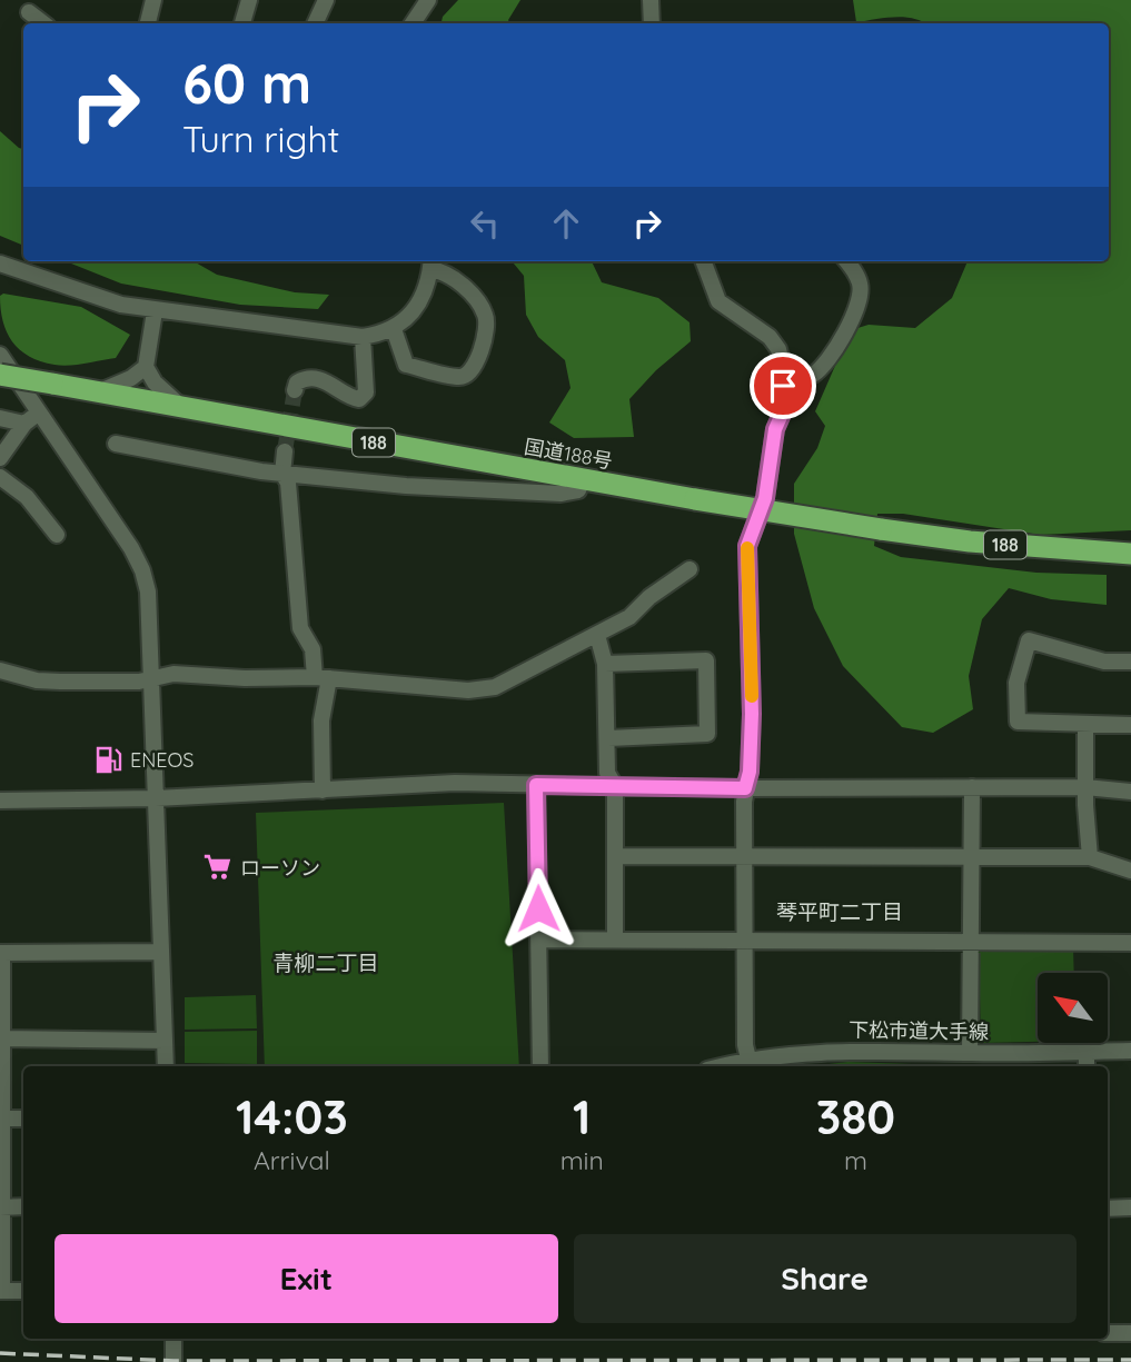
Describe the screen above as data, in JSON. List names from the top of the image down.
{
  "streets": {
    "highway": ["188", "国道188号"],
    "street": ["下松市道大手線"]
  },
  "districts": ["琴平町二丁目", "青柳二丁目"],
  "places": {
    "fuel station": ["ENEOS"],
    "supermarket": ["ローソン"]
  },
  "north": "top left",
  "page": {
    "turn": ["60 m", "Turn right"],
    "eta": [
      "14:03",
      "Arrival",
      "1",
      "min",
      "380",
      "m"
    ],
    "buttons": ["Exit", "Share"]
  }
}
